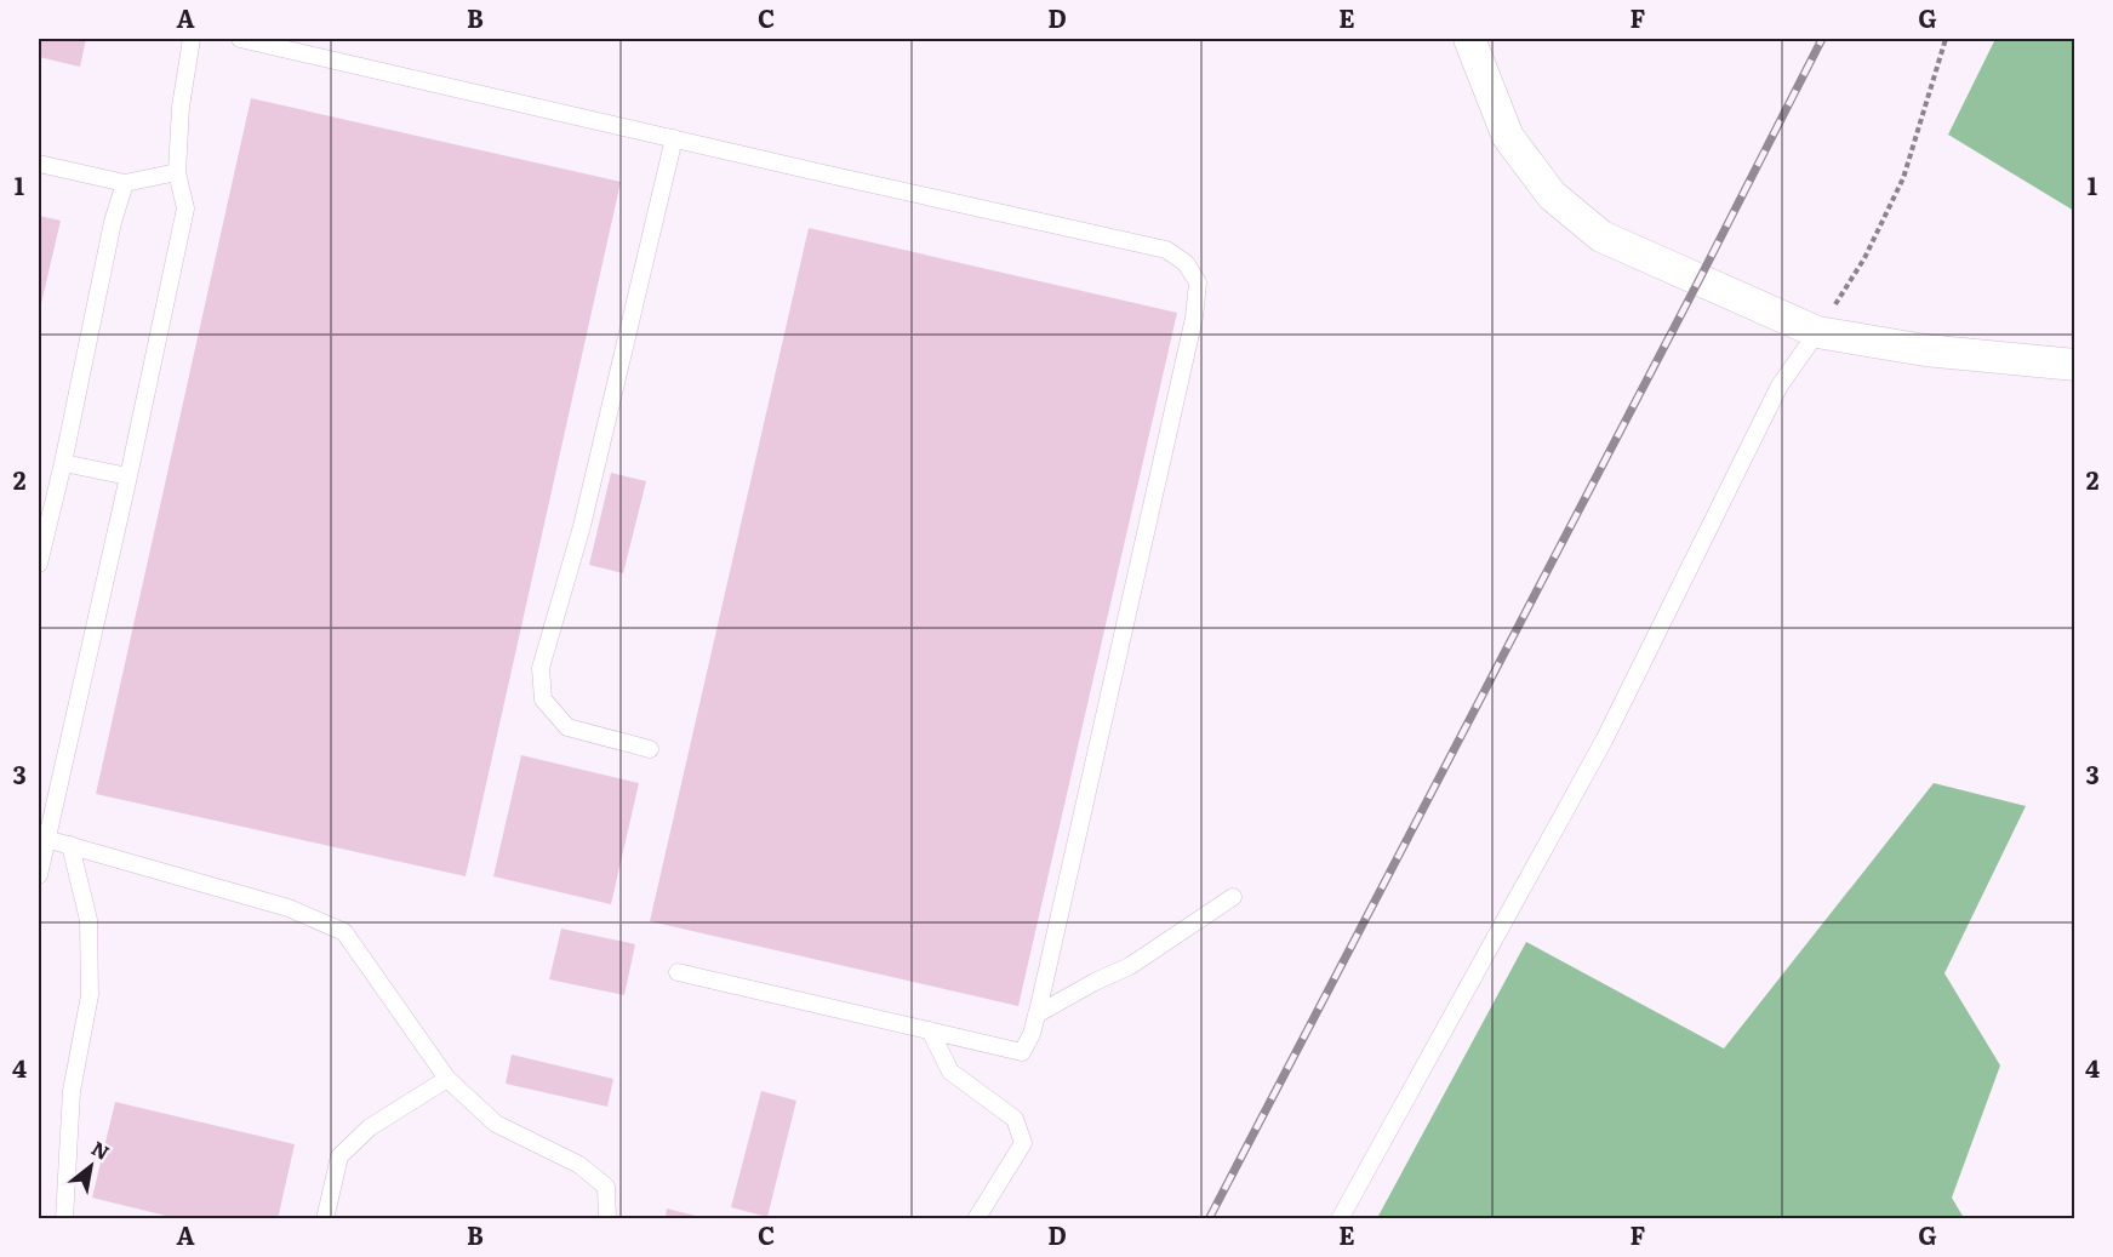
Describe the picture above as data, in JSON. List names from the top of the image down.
{
  "north": "top right",
  "grid": {
    "columns": [
      "A",
      "B",
      "C",
      "D",
      "E",
      "F",
      "G"
    ],
    "rows": [
      "1",
      "2",
      "3",
      "4"
    ]
  }
}
